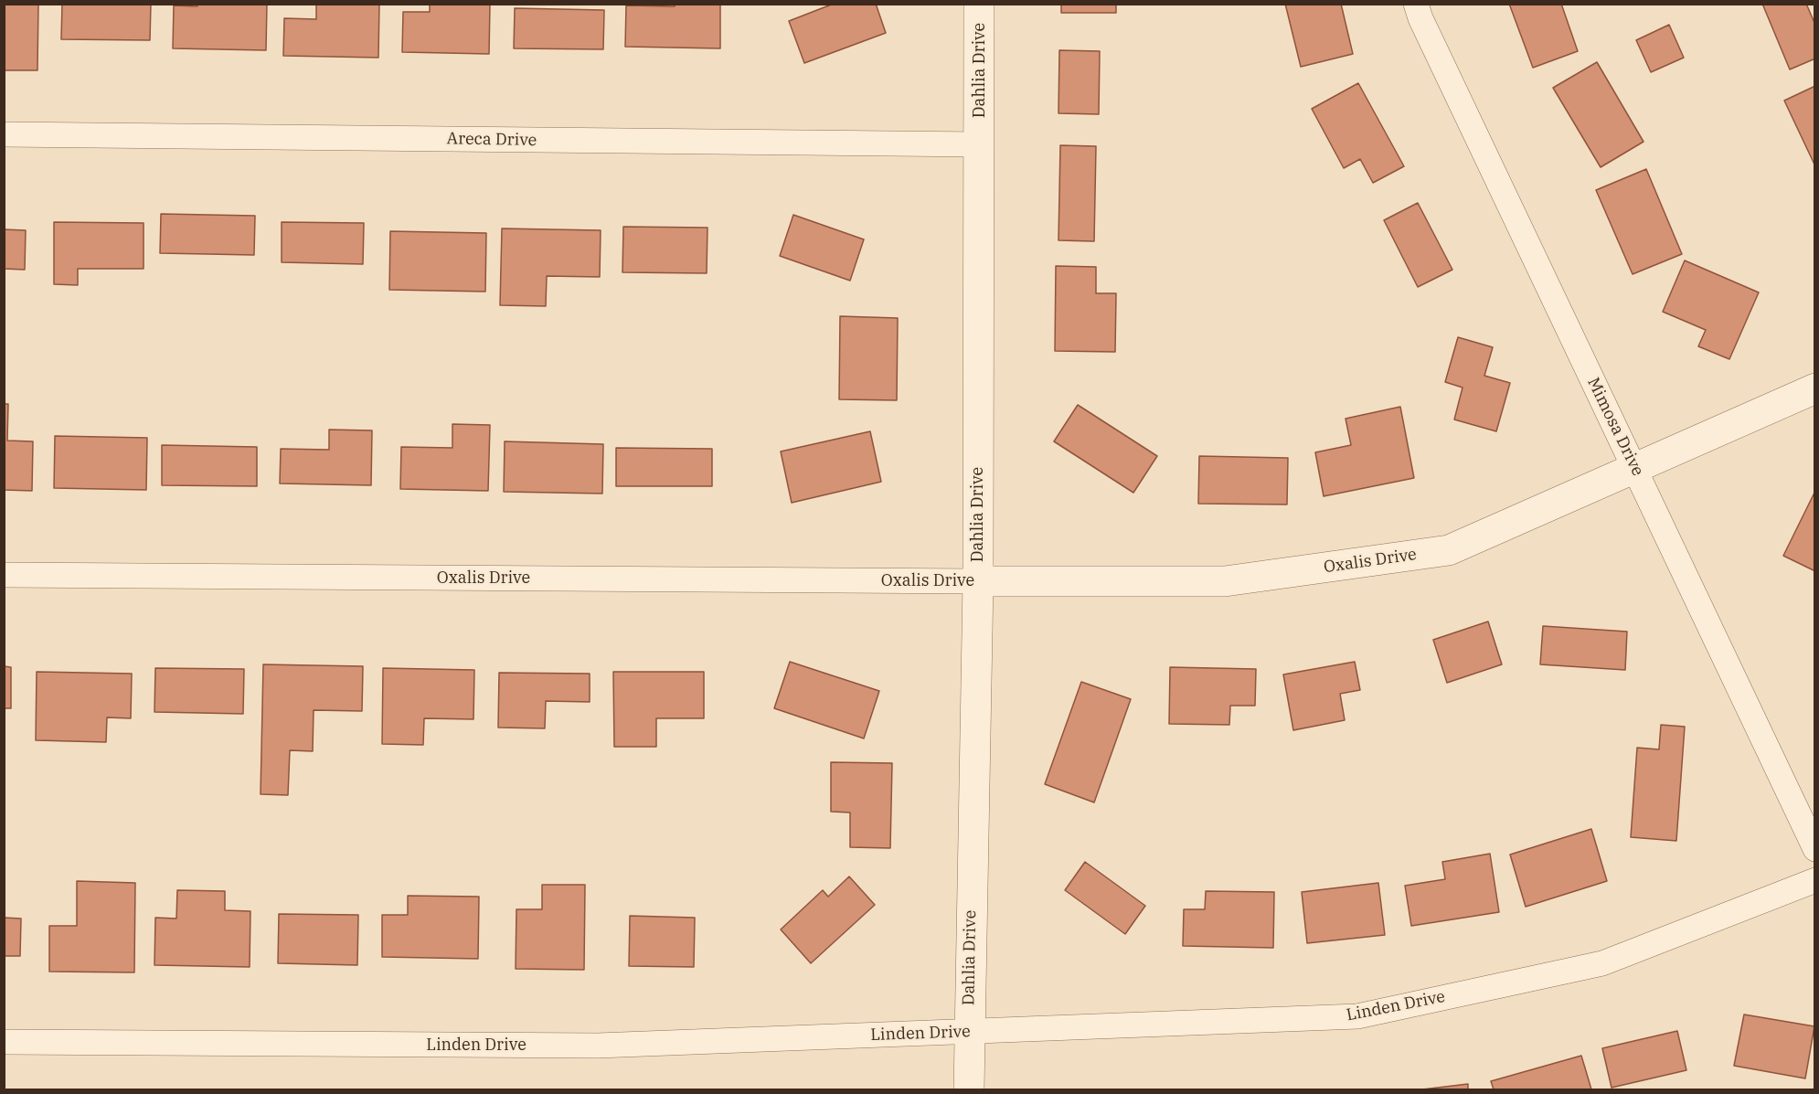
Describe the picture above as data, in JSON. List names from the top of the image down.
{
  "streets": {
    "street": [
      "Dahlia Drive",
      "Areca Drive",
      "Mimosa Drive",
      "Oxalis Drive",
      "Linden Drive"
    ]
  },
  "crossings": [
    ["Dahlia Drive", "Areca Drive"],
    ["Dahlia Drive", "Oxalis Drive"],
    ["Dahlia Drive", "Linden Drive"],
    ["Mimosa Drive", "Oxalis Drive"]
  ]
}
